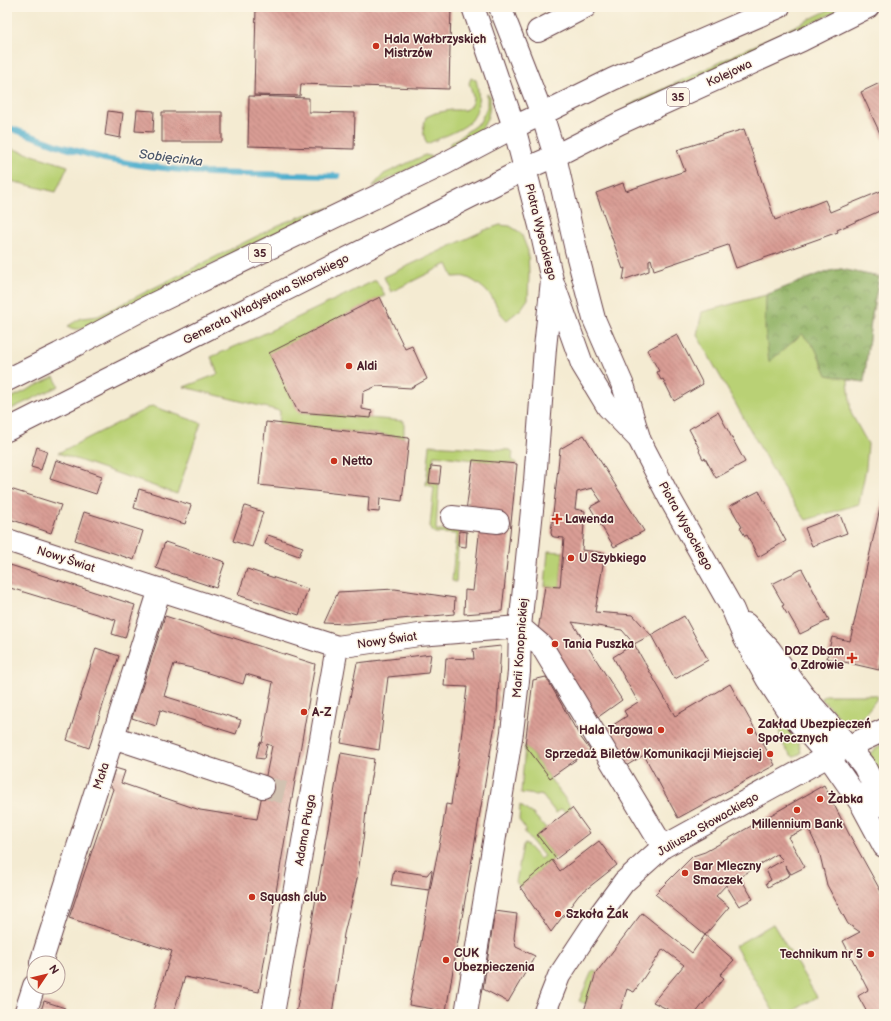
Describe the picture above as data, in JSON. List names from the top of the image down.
{
  "streets": {
    "street": [
      "Kolejowa",
      "35",
      "Piotra Wysockiego",
      "Generała Władysława Sikorskiego",
      "Nowy Świat",
      "Marii Konopnickiej",
      "Mała",
      "Juliusza Słowackiego",
      "Adama Pługa"
    ]
  },
  "crossings": [
    ["Kolejowa", "Piotra Wysockiego"],
    ["Kolejowa", "Generała Władysława Sikorskiego"],
    ["35", "Piotra Wysockiego"],
    ["Piotra Wysockiego", "Generała Władysława Sikorskiego"],
    ["Piotra Wysockiego", "Marii Konopnickiej"],
    ["Piotra Wysockiego", "Juliusza Słowackiego"],
    ["Nowy Świat", "Marii Konopnickiej"],
    ["Nowy Świat", "Mała"],
    ["Nowy Świat", "Adama Pługa"]
  ],
  "water": ["Sobięcinka"],
  "places": {
    "other": [
      "Hala Wałbrzyskich Mistrzów",
      "Aldi",
      "Netto",
      "U Szybkiego",
      "Tania Puszka",
      "A-Z",
      "Hala Targowa",
      "Zakład Ubezpieczeń Społecznych",
      "Sprzedaż Biletów Komunikacji Miejsciej",
      "Żabka",
      "Millennium Bank",
      "Bar Mleczny Smaczek",
      "Squash club",
      "Szkoła Żak",
      "Technikum nr 5",
      "CUK Ubezpieczenia"
    ],
    "health": ["Lawenda", "DOZ Dbam o Zdrowie"]
  },
  "north": "top right"
}
